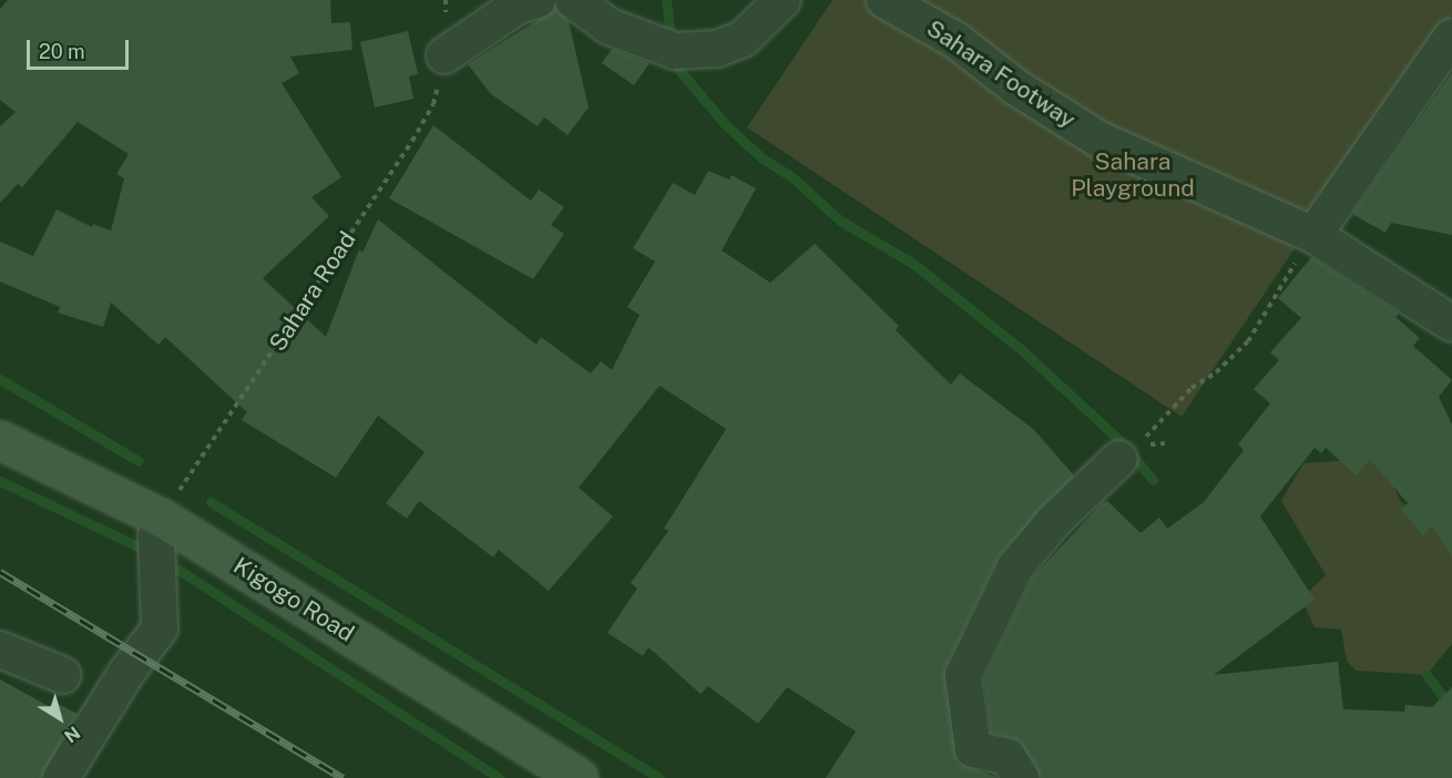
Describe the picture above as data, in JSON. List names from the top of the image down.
{
  "streets": {
    "main road": ["Kigogo Road"],
    "street": ["Sahara Footway"],
    "path": ["Sahara Road"]
  },
  "crossings": [
    ["Sahara Road", "Kigogo Road"]
  ],
  "parks": ["Sahara Playground"],
  "scale_bar": "20 m",
  "north": "bottom right"
}
